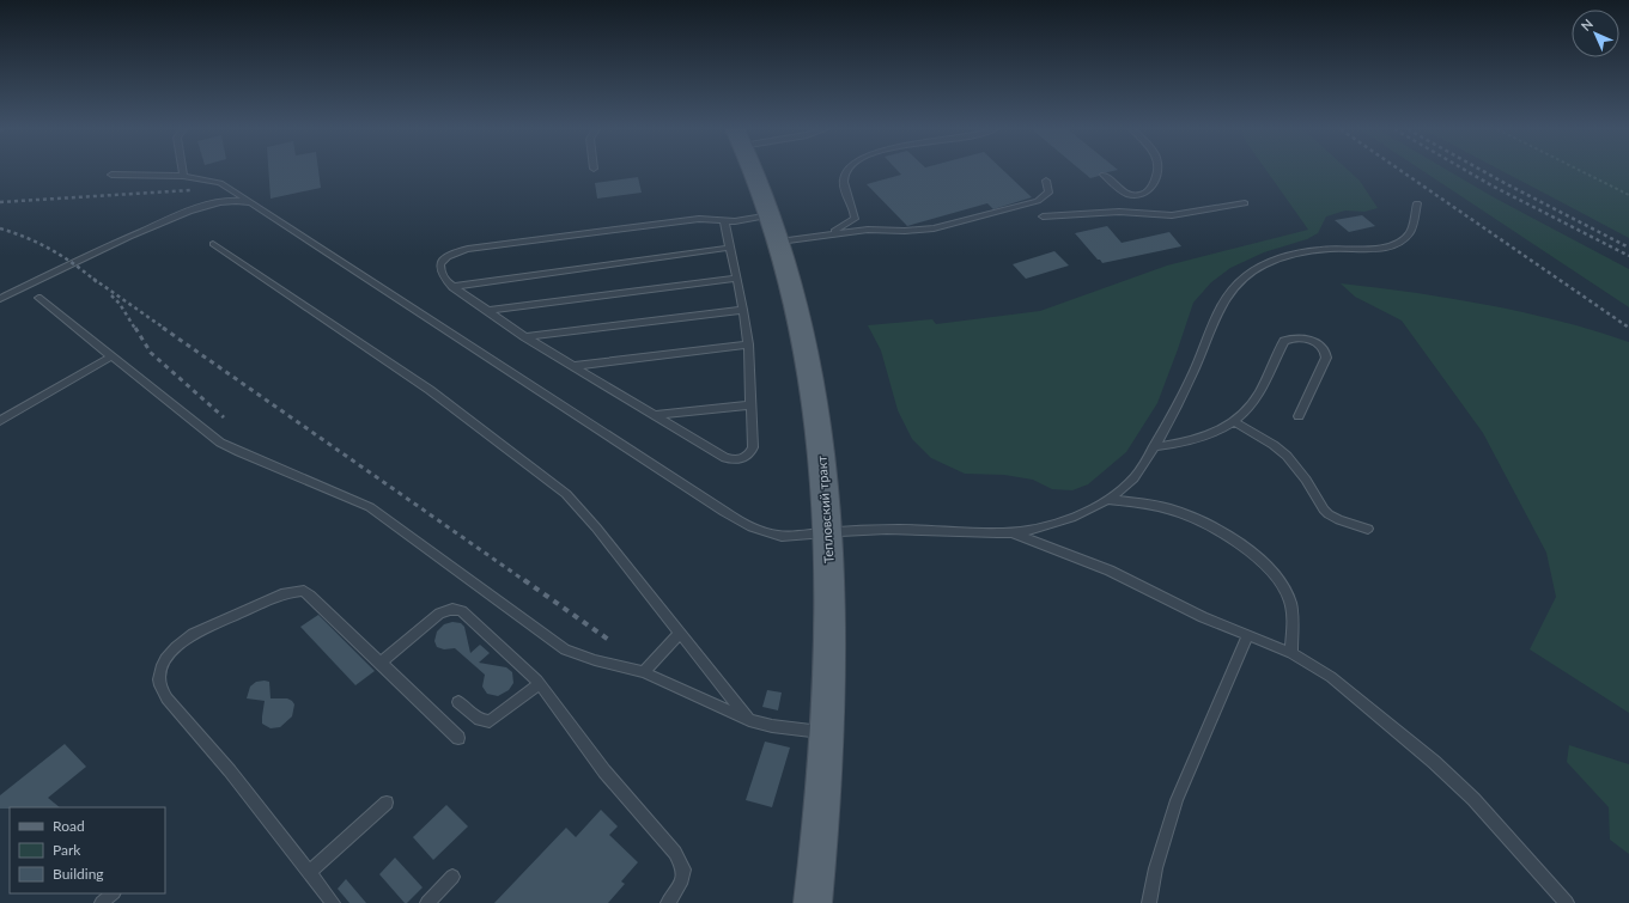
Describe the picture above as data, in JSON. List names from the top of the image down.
{
  "streets": {
    "main road": ["Тепловский тракт"]
  },
  "legend": ["Road", "Park", "Building"],
  "north": "top left"
}
